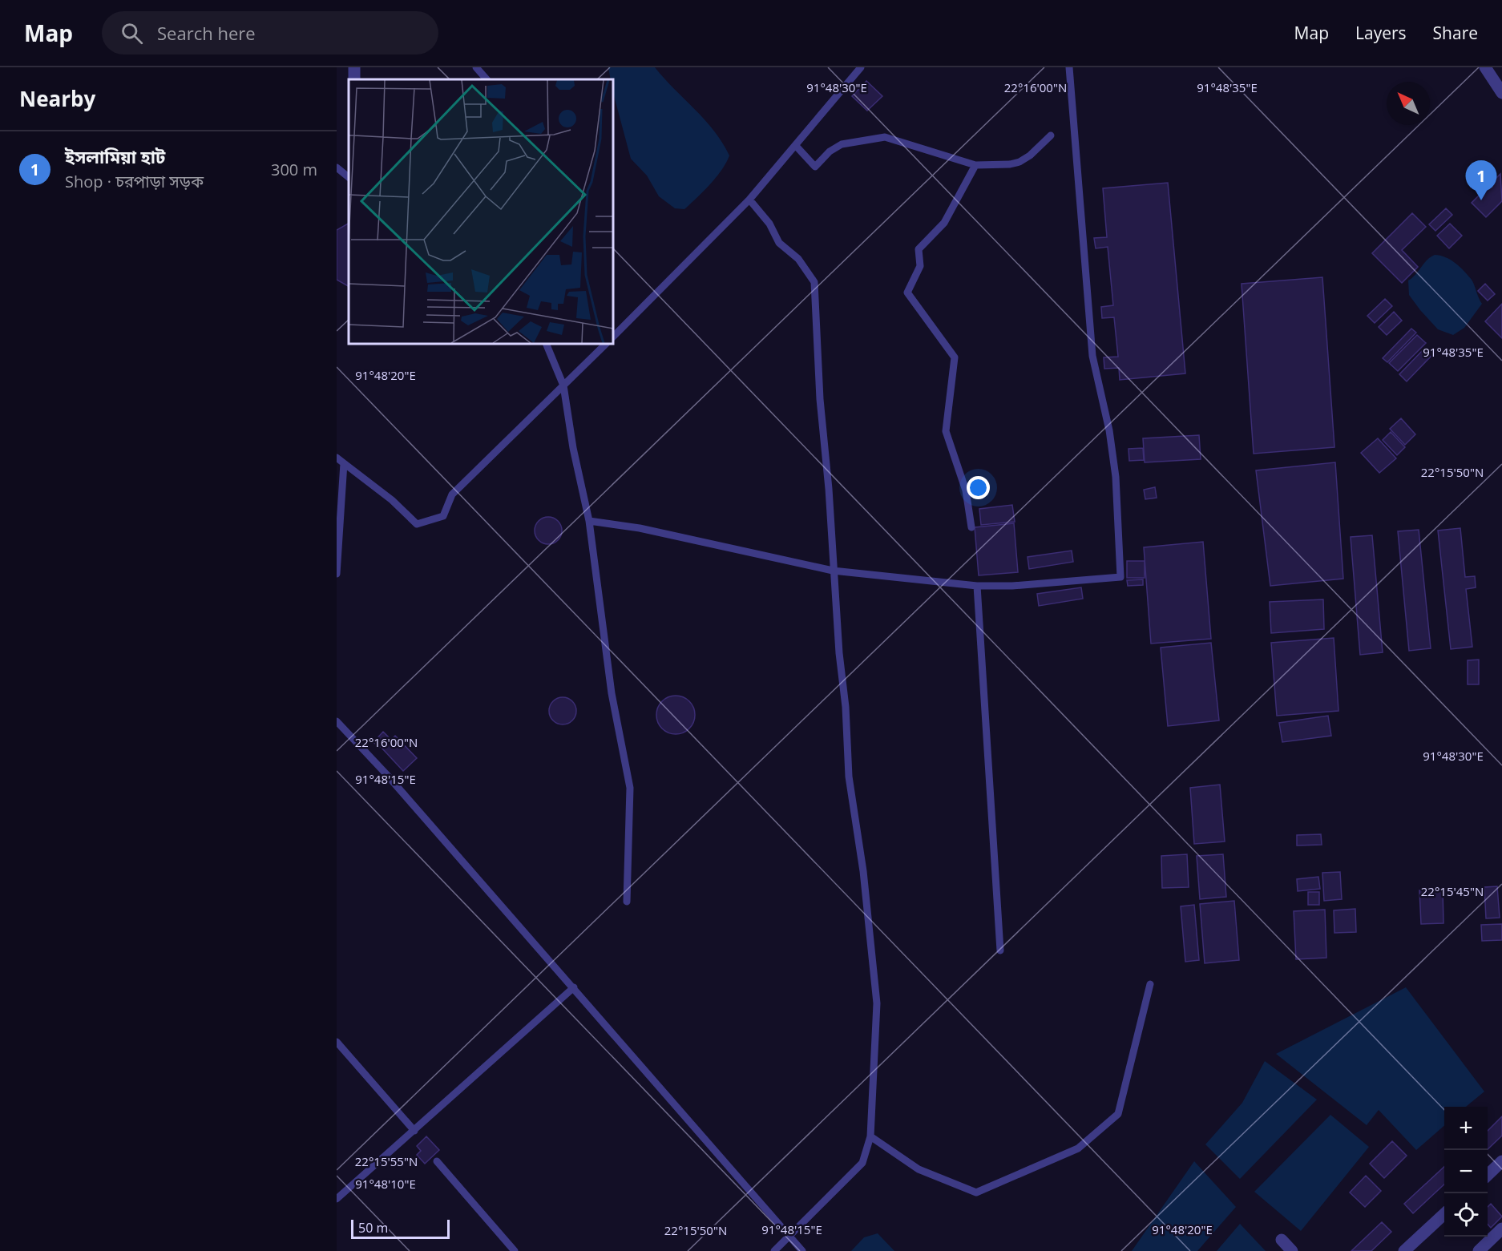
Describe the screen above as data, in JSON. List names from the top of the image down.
{
  "scale_bar": "50 m",
  "north": "top left",
  "page": {
    "header": "Map",
    "search": "Search here",
    "nav": ["Map", "Layers", "Share"],
    "heading": "Nearby",
    "list": [
      {
        "mark": "1",
        "name": "ইসলামিয়া হাট",
        "note": "Shop · চরপাড়া সড়ক",
        "value": "300 m"
      }
    ],
    "pins": "1",
    "map_buttons": ["+", "−"],
    "scale": "50 m"
  },
  "coordinates": [
    "22°16'00\"N",
    "91°48'30\"E",
    "91°48'35\"E",
    "91°48'20\"E",
    "22°15'50\"N",
    "91°48'15\"E",
    "22°15'45\"N",
    "22°15'55\"N",
    "91°48'10\"E"
  ]
}
